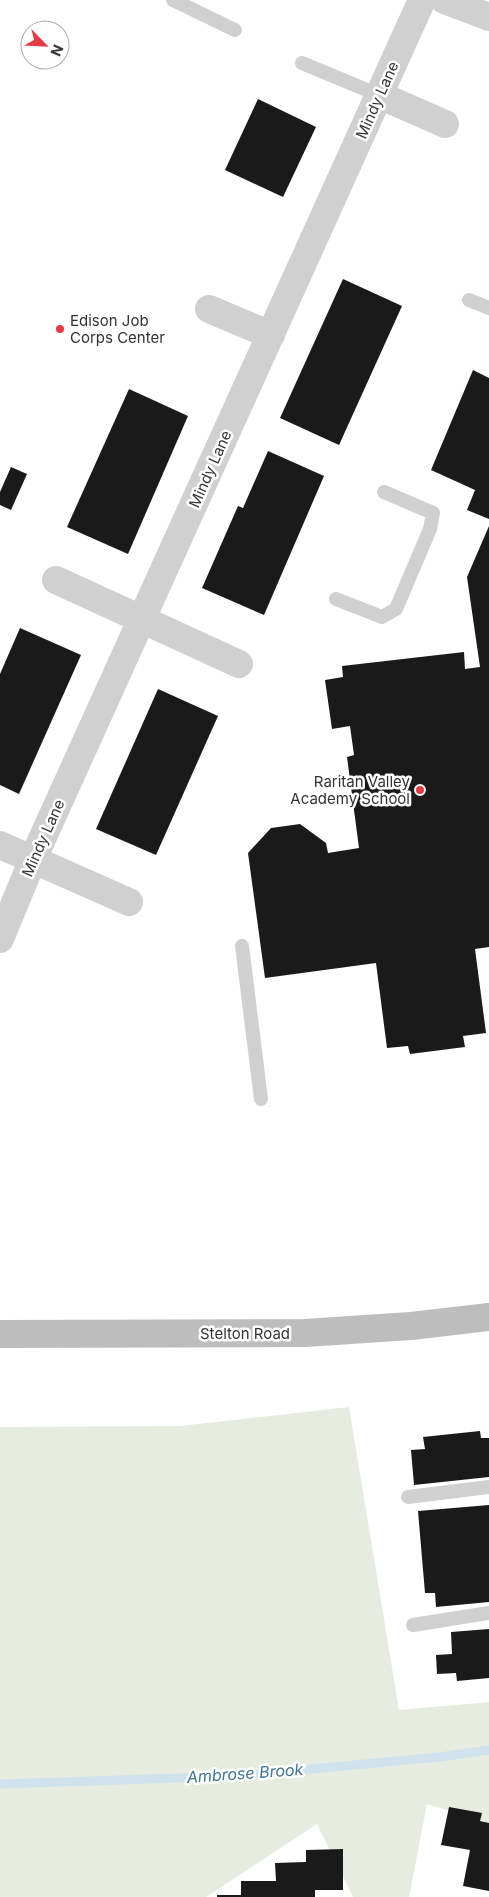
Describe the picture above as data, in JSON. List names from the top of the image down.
{
  "streets": {
    "main road": ["Stelton Road"],
    "street": ["Mindy Lane"]
  },
  "water": ["Ambrose Brook"],
  "places": ["Edison Job Corps Center", "Raritan Valley Academy School"],
  "north": "bottom right"
}
